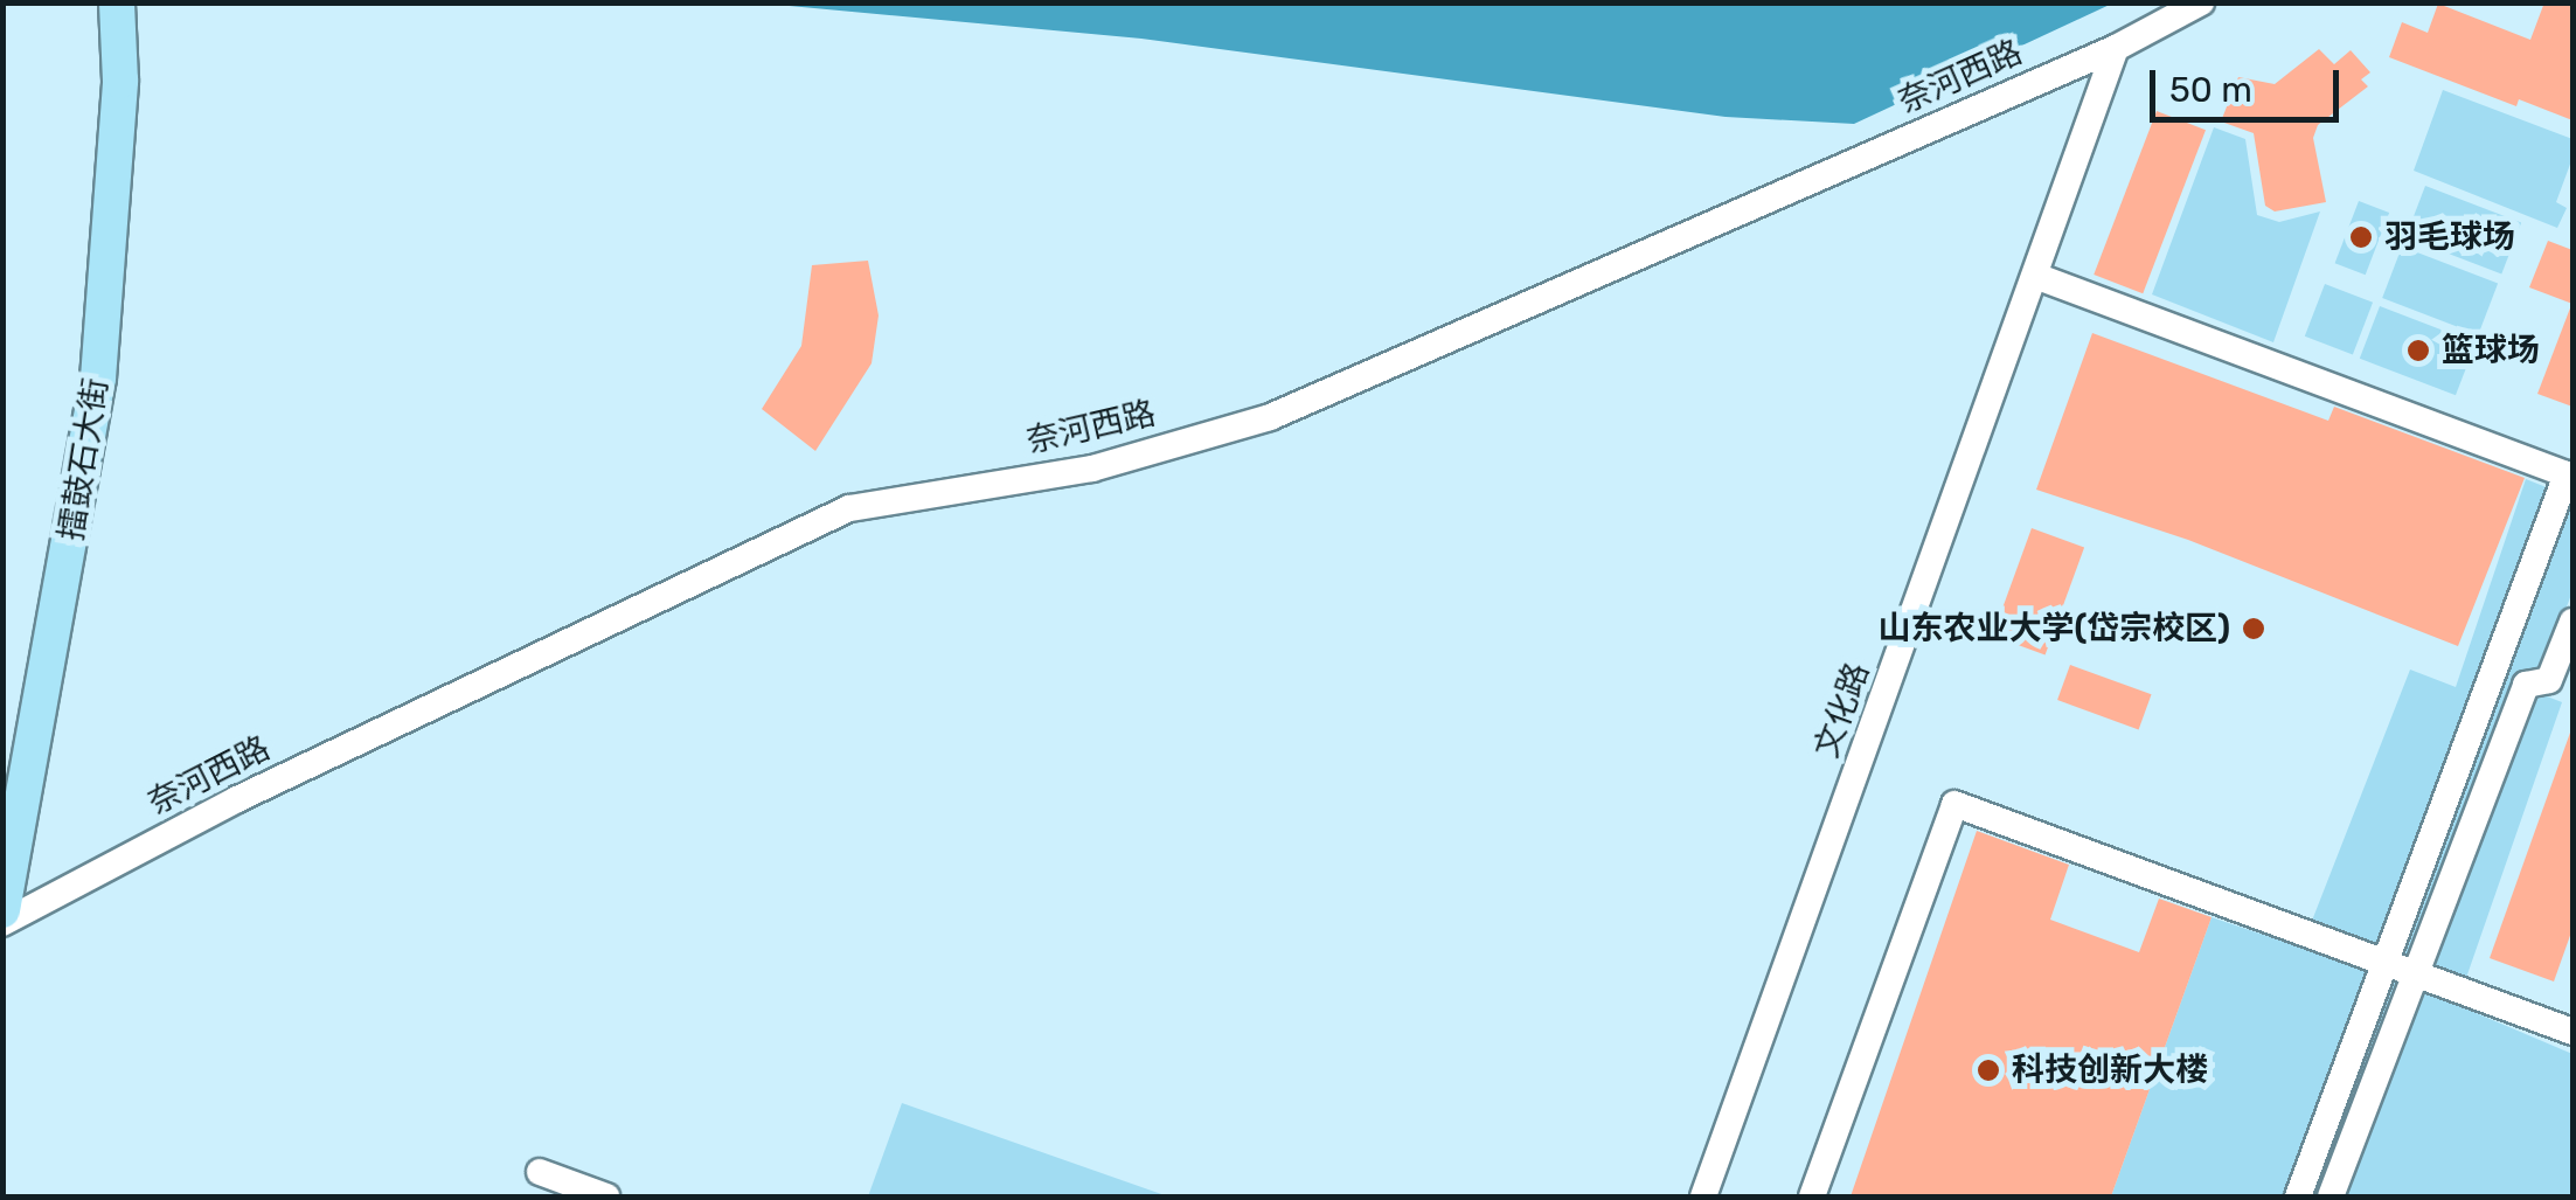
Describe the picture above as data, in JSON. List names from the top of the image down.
{
  "streets": {
    "main road": ["擂鼓石大街"],
    "street": ["奈河西路", "文化路"]
  },
  "crossings": [
    ["奈河西路", "文化路"]
  ],
  "places": [
    "羽毛球场",
    "篮球场",
    "山东农业大学(岱宗校区)",
    "科技创新大楼"
  ],
  "scale_bar": "50 m"
}
